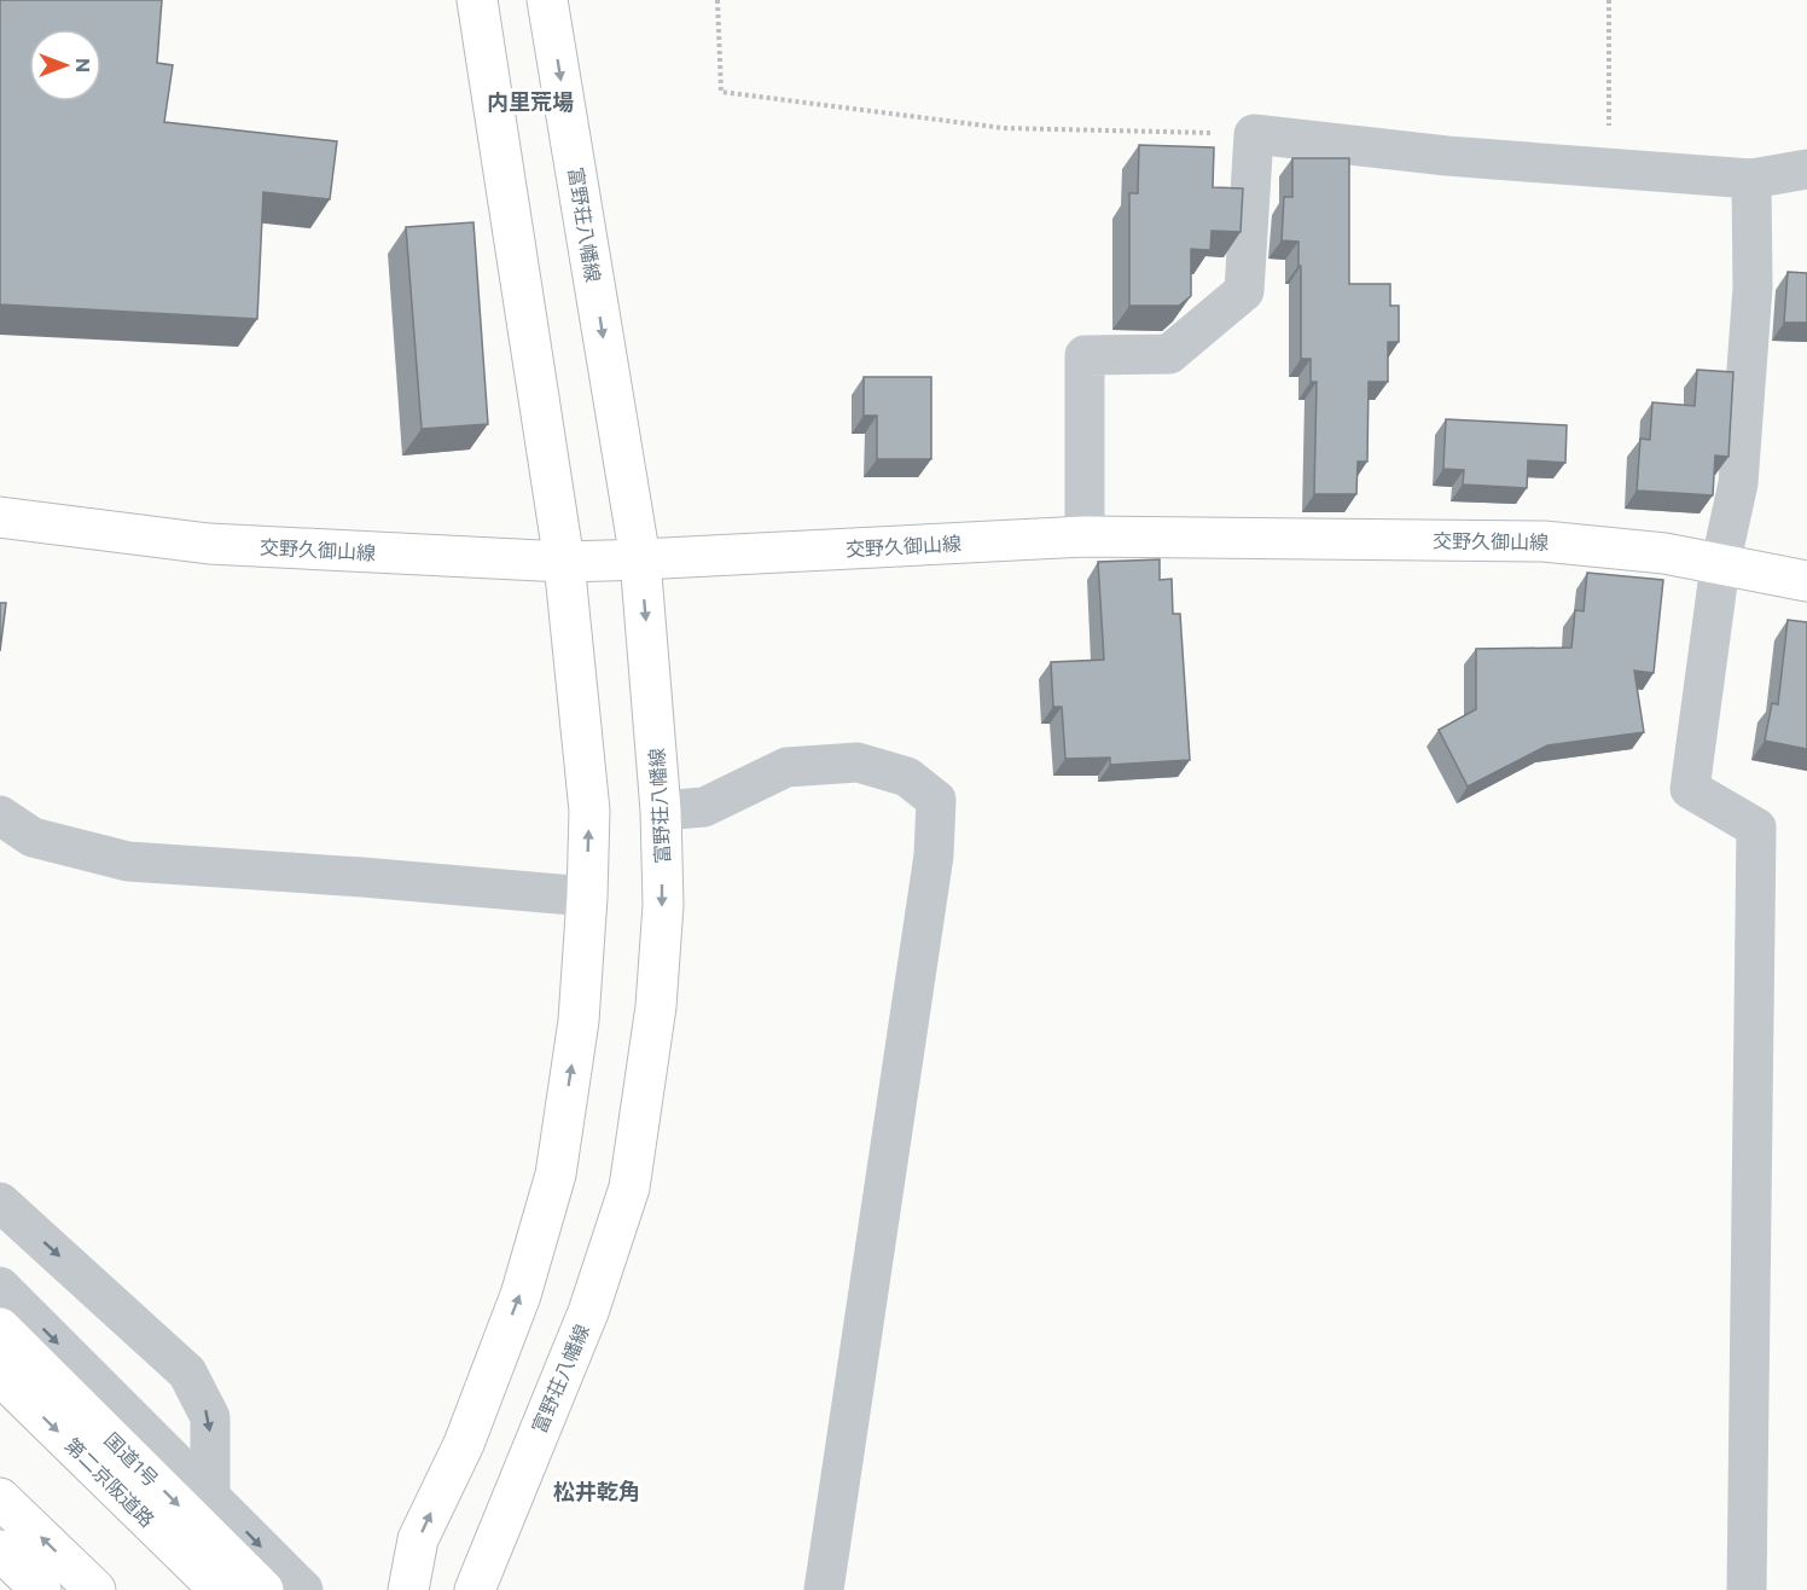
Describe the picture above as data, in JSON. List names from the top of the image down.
{
  "streets": {
    "main road": [
      "富野荘八幡線",
      "交野久御山線",
      "国道1号",
      "第二京阪道路"
    ]
  },
  "crossings": [
    ["富野荘八幡線", "交野久御山線"]
  ],
  "districts": ["内里荒場", "松井乾角"],
  "north": "right"
}
